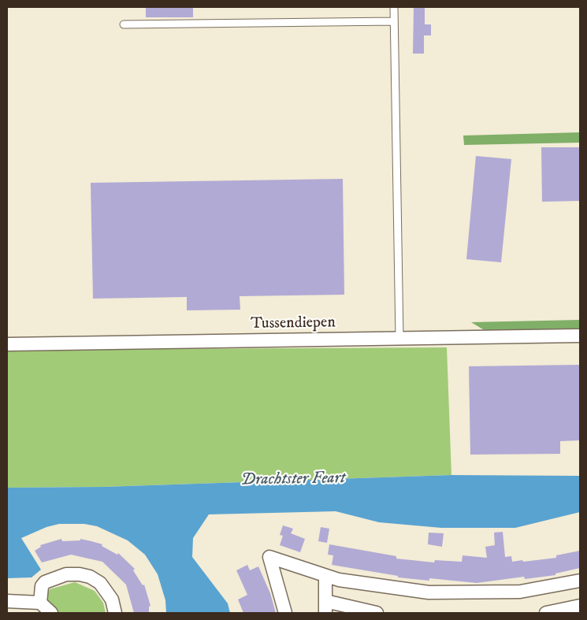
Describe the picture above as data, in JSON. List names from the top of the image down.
{
  "streets": {
    "street": ["Tussendiepen"]
  },
  "water": ["Drachtster Feart"]
}
